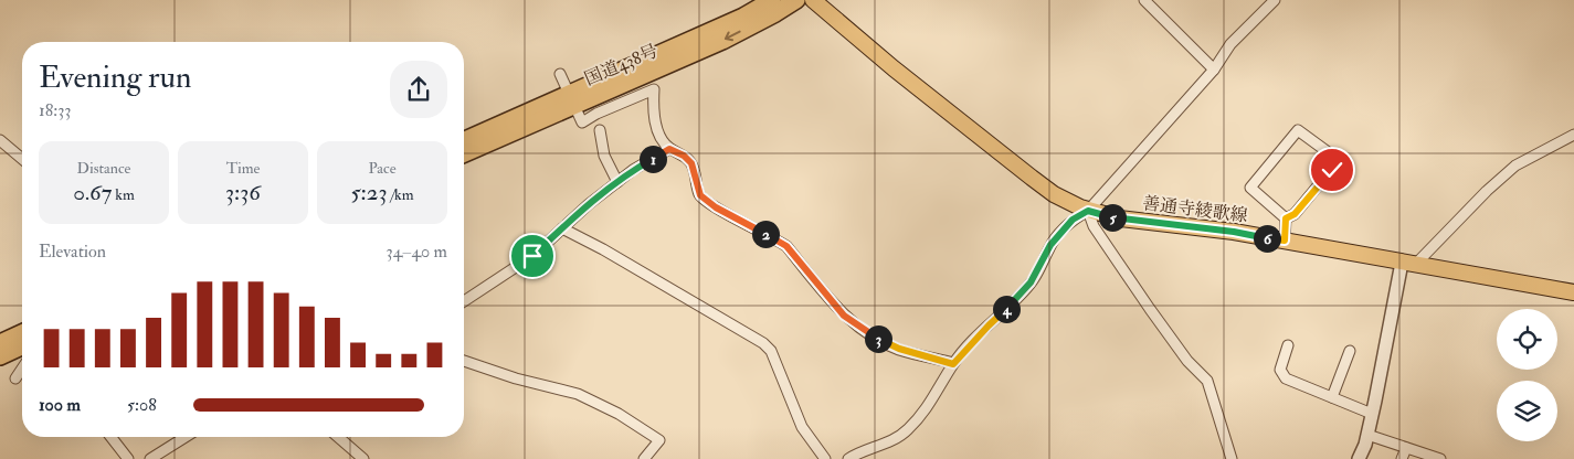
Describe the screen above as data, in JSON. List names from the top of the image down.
{
  "streets": {
    "highway": ["国道438号"],
    "main road": ["善通寺綾歌線"]
  },
  "page": {
    "heading": ["Evening run", "18:33"],
    "stats": [
      ["Distance", "0.67 km"],
      ["Time", "3:36"],
      ["Pace", "5:23 /km"]
    ],
    "pins": [
      "1",
      "5",
      "2",
      "6",
      "4",
      "3"
    ],
    "chart": ["Elevation", "34–40 m"],
    "list": [
      {
        "name": "100 m",
        "note": "5:08"
      }
    ]
  }
}
